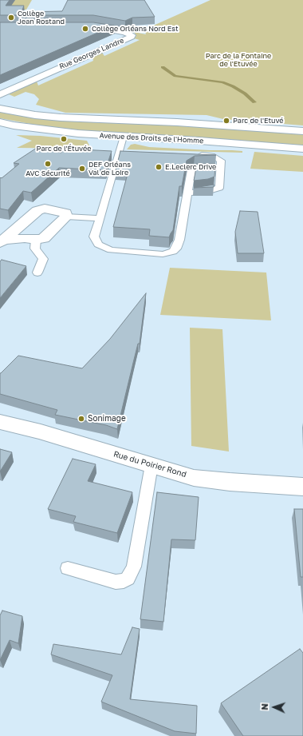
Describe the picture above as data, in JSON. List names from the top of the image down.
{
  "streets": {
    "street": ["Rue Georges Landre", "Avenue des Droits de l'Homme", "Rue du Poirier Rond"]
  },
  "parks": ["Parc de la Fontaine de l'Etuvée"],
  "places": [
    "Collège Jean Rostand",
    "Collège Orléans Nord Est",
    "Parc de l'Etuvé",
    "Parc de l'Étuvée",
    "AVC Sécurité",
    "E.Leclerc Drive",
    "DEF Orléans Val de Loire",
    "Sonimage"
  ],
  "north": "left"
}
